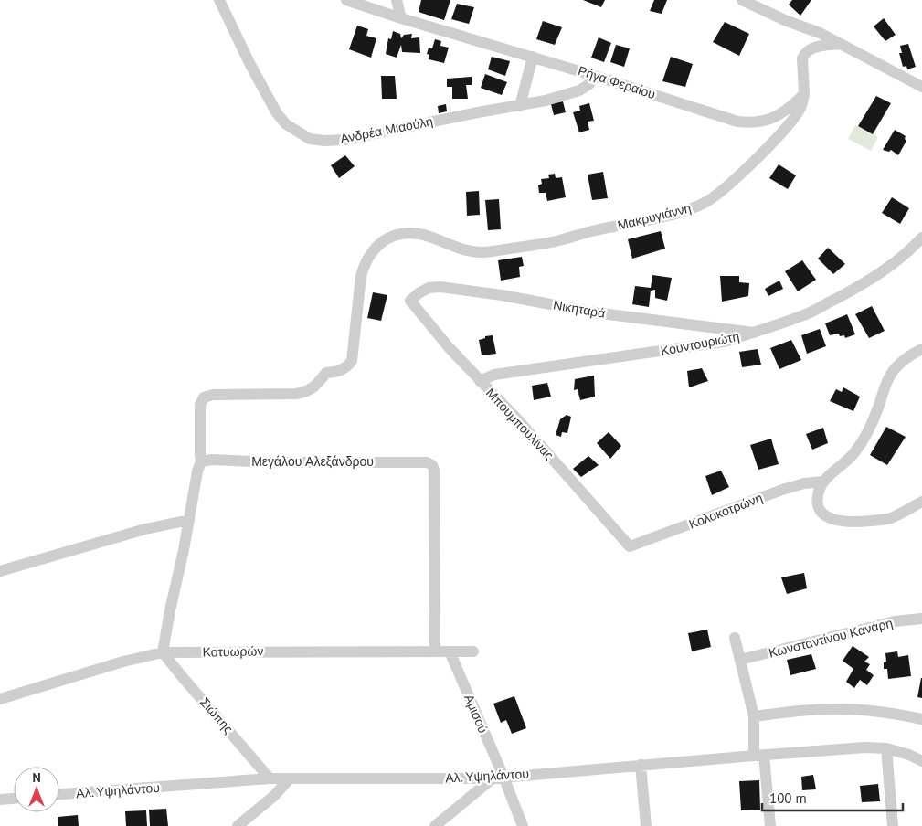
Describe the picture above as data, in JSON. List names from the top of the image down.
{
  "streets": {
    "street": [
      "Ρήγα Φεραίου",
      "Ανδρέα Μιαούλη",
      "Μακρυγιάννη",
      "Νικηταρά",
      "Κουντουριώτη",
      "Μπουμπουλίνας",
      "Μεγάλου Αλεξάνδρου",
      "Κολοκοτρώνη",
      "Κωνσταντίνου Κανάρη",
      "Κοτυωρών",
      "Αμισού",
      "Σιώπης",
      "Αλ. Υψηλάντου"
    ]
  },
  "crossings": [
    ["Ρήγα Φεραίου", "Ανδρέα Μιαούλη"],
    ["Ρήγα Φεραίου", "Μακρυγιάννη"],
    ["Μακρυγιάννη", "Μεγάλου Αλεξάνδρου"],
    ["Νικηταρά", "Κουντουριώτη"],
    ["Νικηταρά", "Μπουμπουλίνας"],
    ["Κουντουριώτη", "Μπουμπουλίνας"],
    ["Μπουμπουλίνας", "Κολοκοτρώνη"],
    ["Μεγάλου Αλεξάνδρου", "Κοτυωρών"],
    ["Κοτυωρών", "Αμισού"],
    ["Κοτυωρών", "Σιώπης"],
    ["Αμισού", "Αλ. Υψηλάντου"],
    ["Σιώπης", "Αλ. Υψηλάντου"]
  ],
  "scale_bar": "100 m",
  "north": "top"
}
